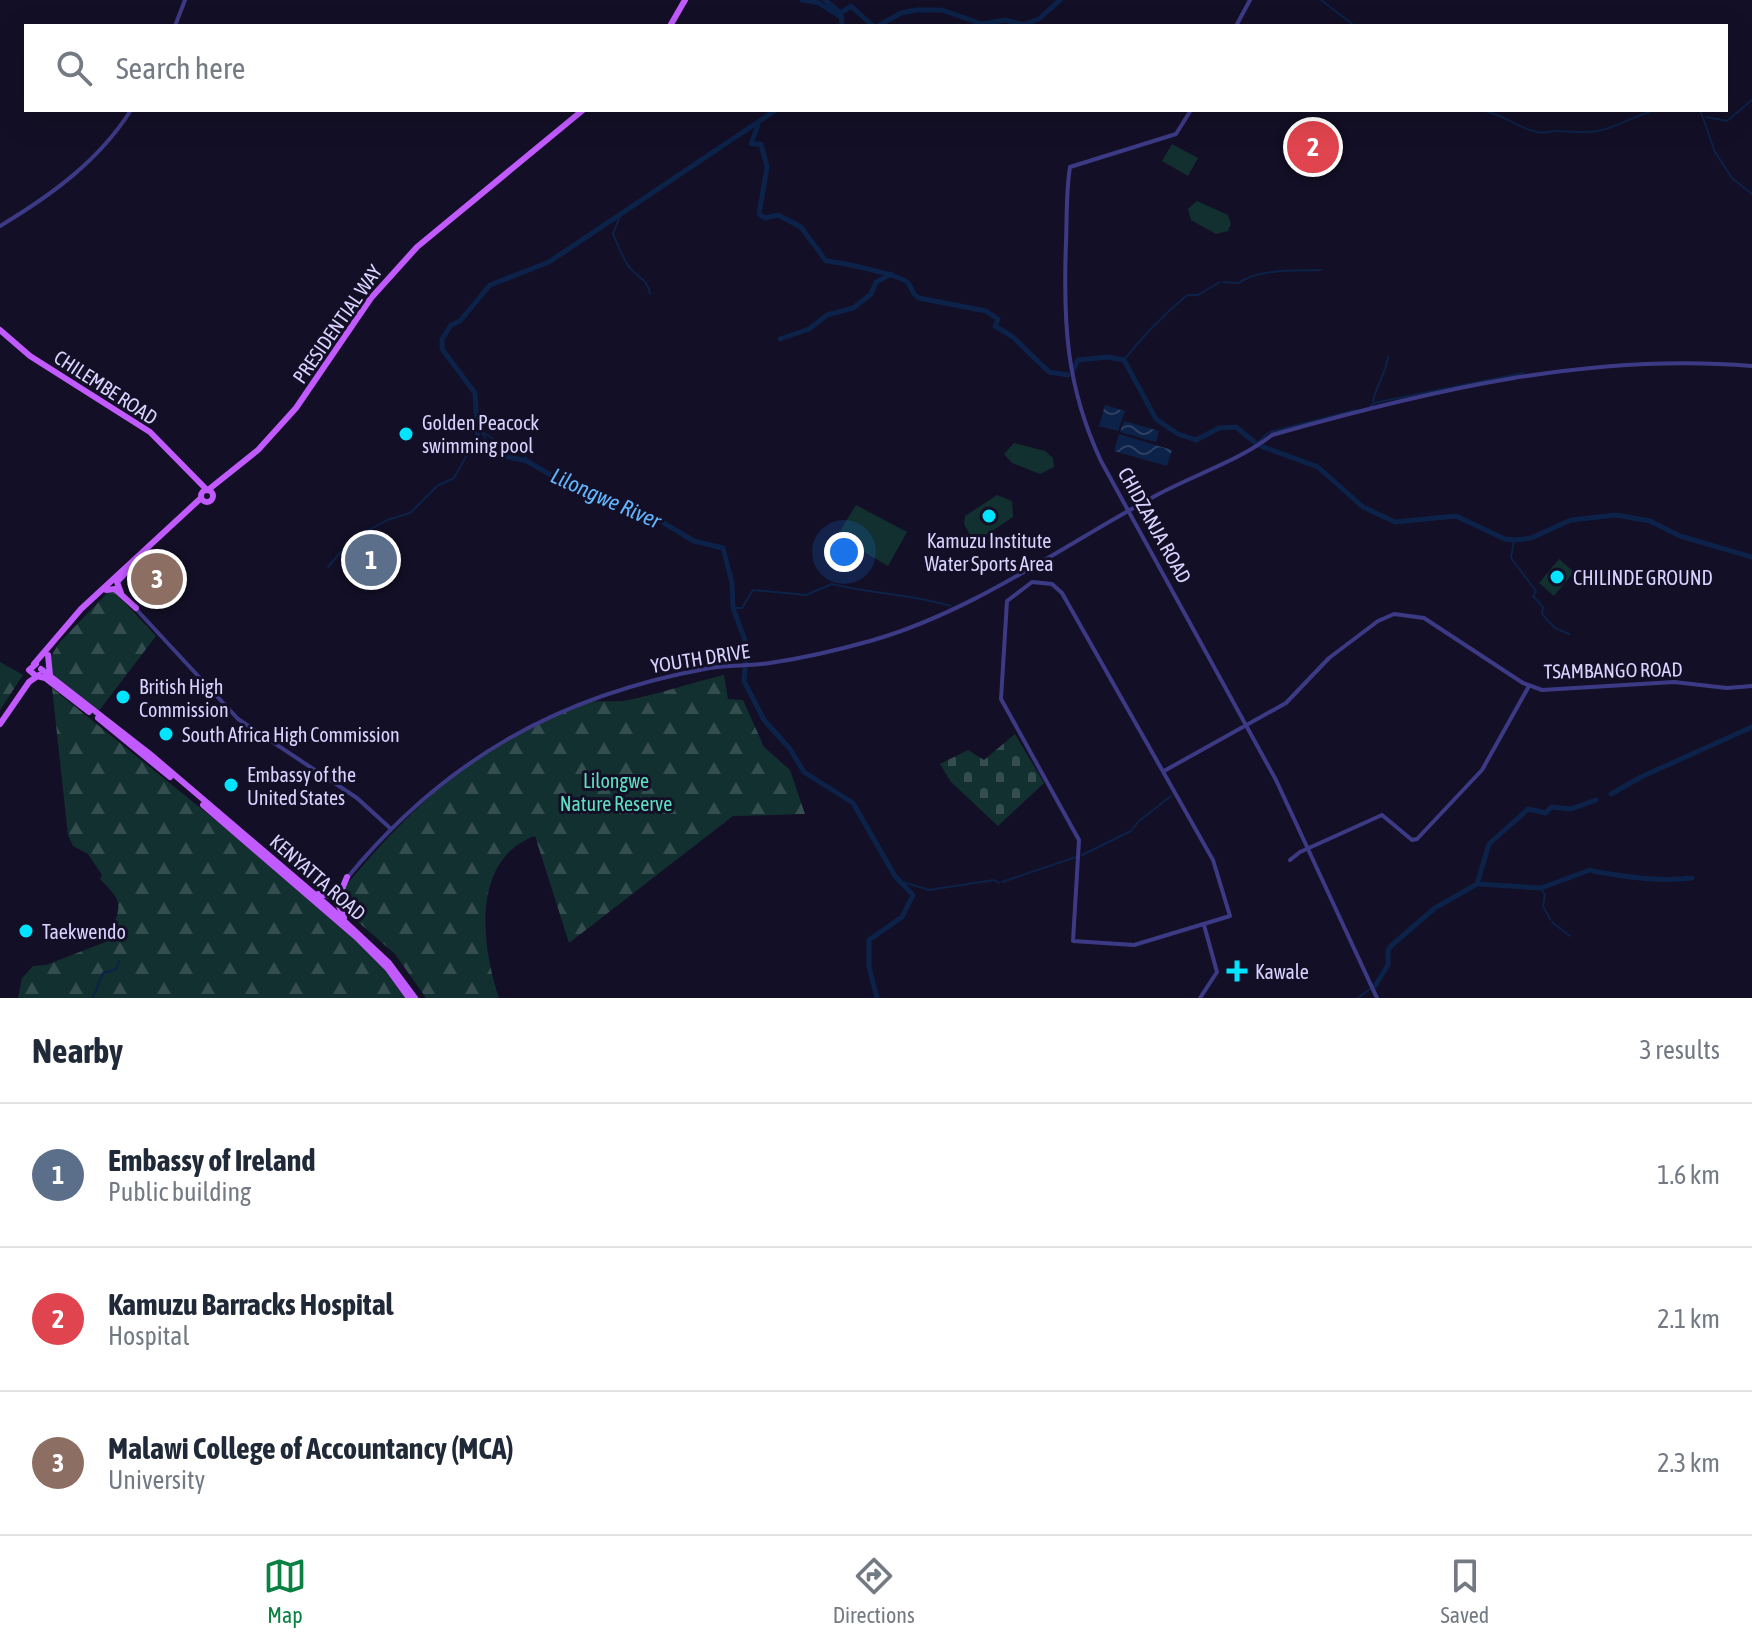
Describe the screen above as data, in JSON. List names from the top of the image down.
{
  "streets": {
    "main road": ["PRESIDENTIAL WAY", "CHILEMBE ROAD", "KENYATTA ROAD"],
    "street": ["CHIDZANJA ROAD", "YOUTH DRIVE", "TSAMBANGO ROAD"]
  },
  "crossings": [
    ["PRESIDENTIAL WAY", "CHILEMBE ROAD"],
    ["PRESIDENTIAL WAY", "KENYATTA ROAD"],
    ["CHIDZANJA ROAD", "YOUTH DRIVE"],
    ["CHIDZANJA ROAD", "TSAMBANGO ROAD"],
    ["YOUTH DRIVE", "KENYATTA ROAD"]
  ],
  "water": ["Lilongwe River"],
  "parks": ["Lilongwe Nature Reserve"],
  "places": {
    "other": [
      "Golden Peacock swimming pool",
      "Kamuzu Institute Water Sports Area",
      "CHILINDE GROUND",
      "British High Commission",
      "South Africa High Commission",
      "Embassy of the United States",
      "Taekwendo"
    ],
    "health": ["Kawale"]
  },
  "page": {
    "search": "Search here",
    "pins": ["2", "1", "3"],
    "heading": ["Nearby", "3 results"],
    "list": [
      {
        "mark": "1",
        "name": "Embassy of Ireland",
        "note": "Public building",
        "value": "1.6 km"
      },
      {
        "mark": "2",
        "name": "Kamuzu Barracks Hospital",
        "note": "Hospital",
        "value": "2.1 km"
      },
      {
        "mark": "3",
        "name": "Malawi College of Accountancy (MCA)",
        "note": "University",
        "value": "2.3 km"
      }
    ],
    "nav": ["Map", "Directions", "Saved"]
  }
}
